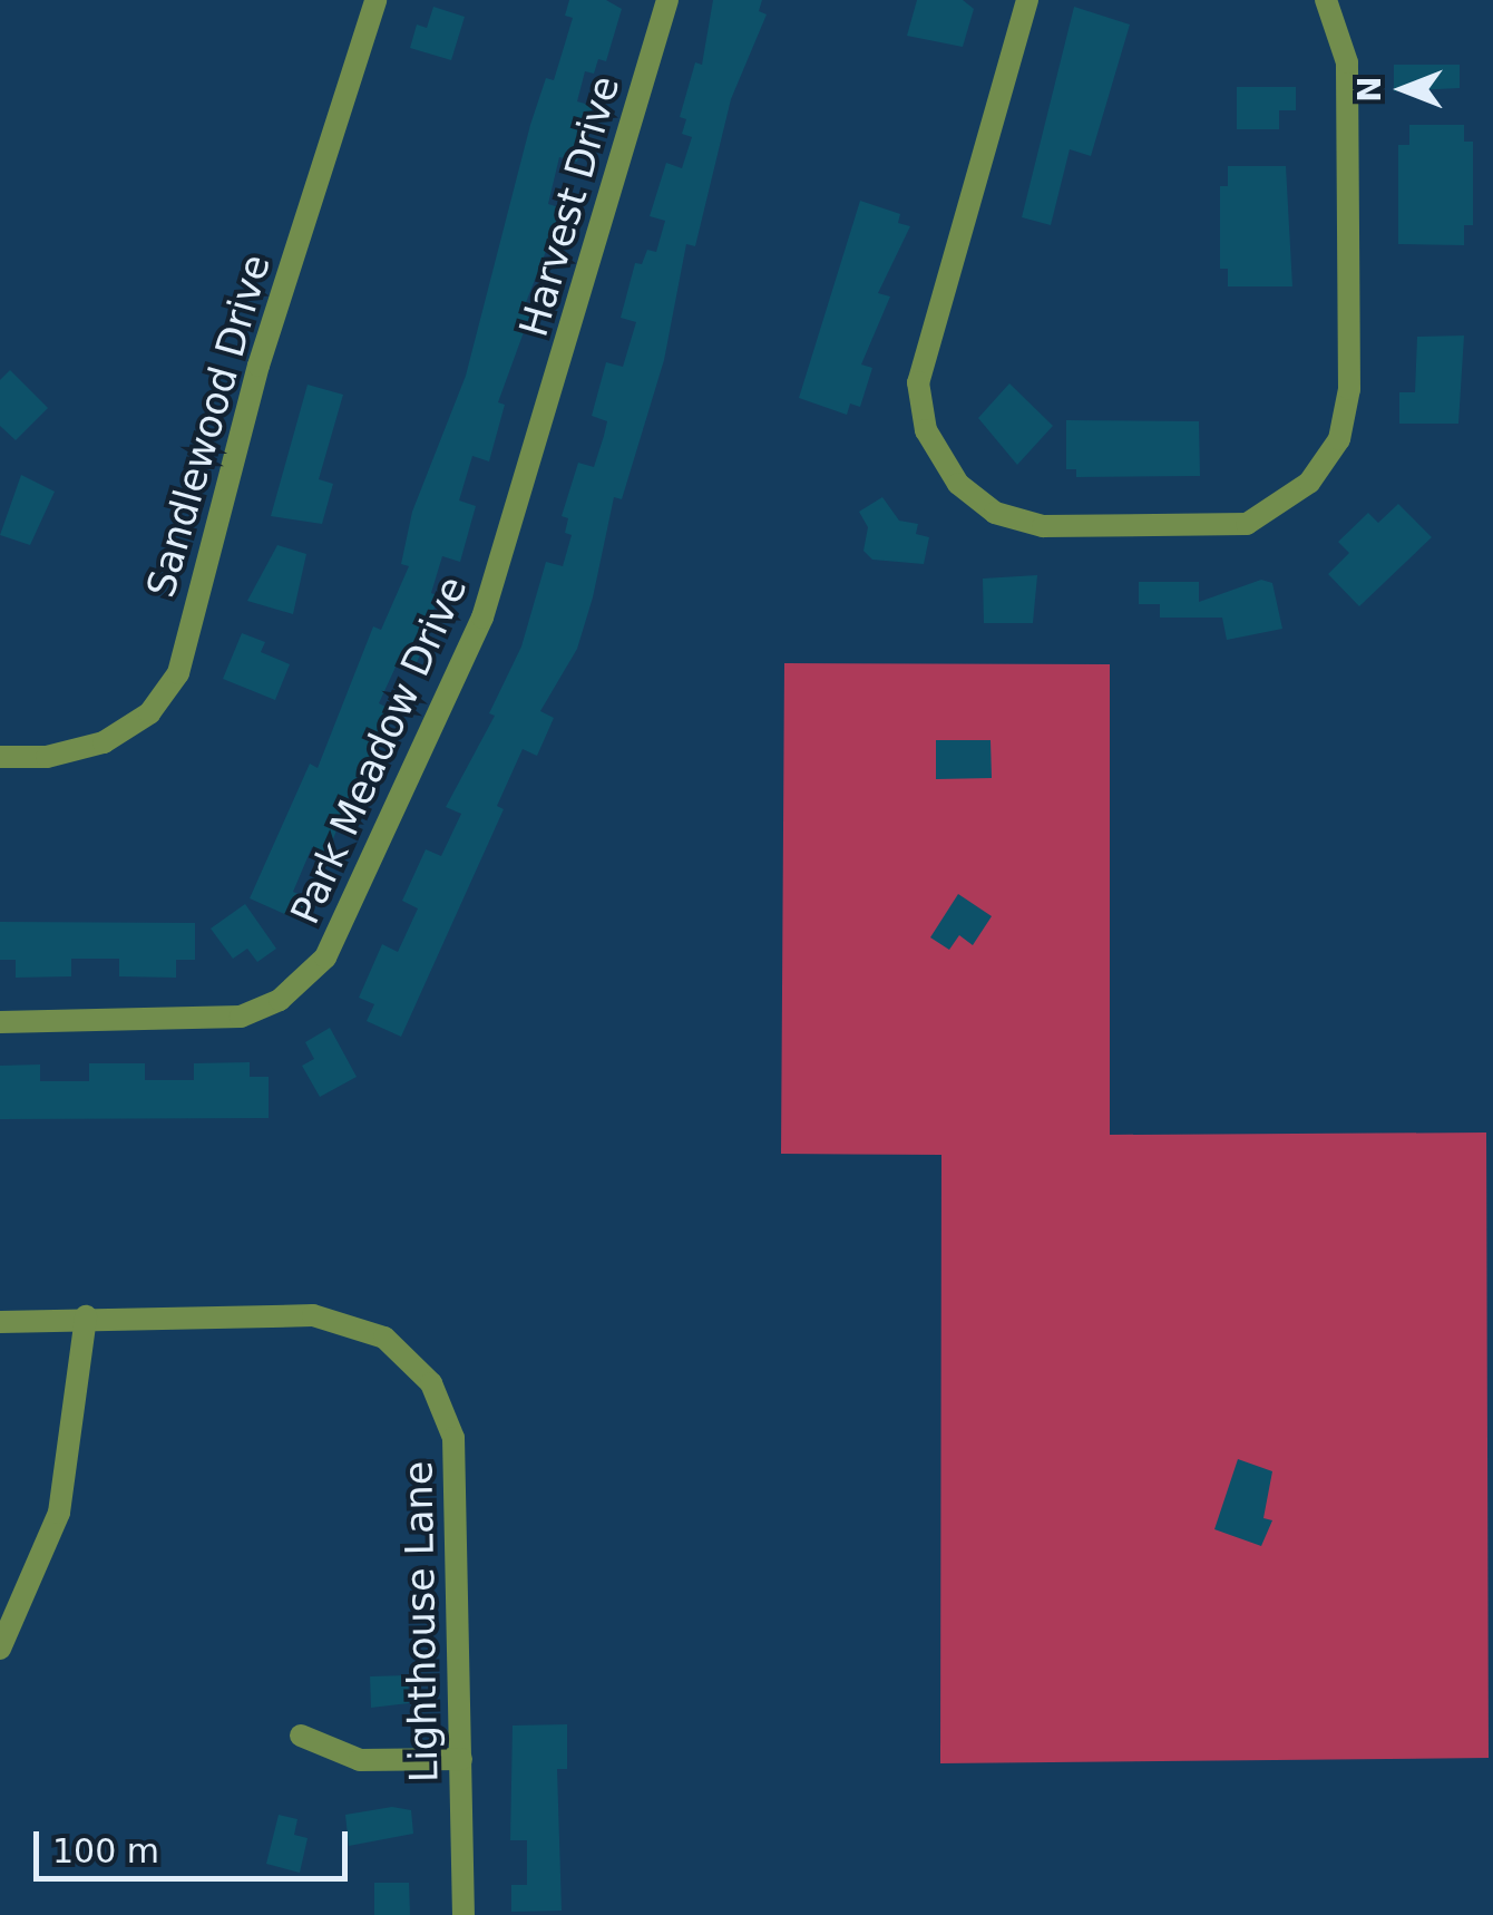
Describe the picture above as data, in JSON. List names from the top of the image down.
{
  "streets": {
    "street": [
      "Harvest Drive",
      "Sandlewood Drive",
      "Park Meadow Drive",
      "Lighthouse Lane"
    ]
  },
  "crossings": [
    ["Harvest Drive", "Park Meadow Drive"]
  ],
  "scale_bar": "100 m",
  "north": "left"
}
